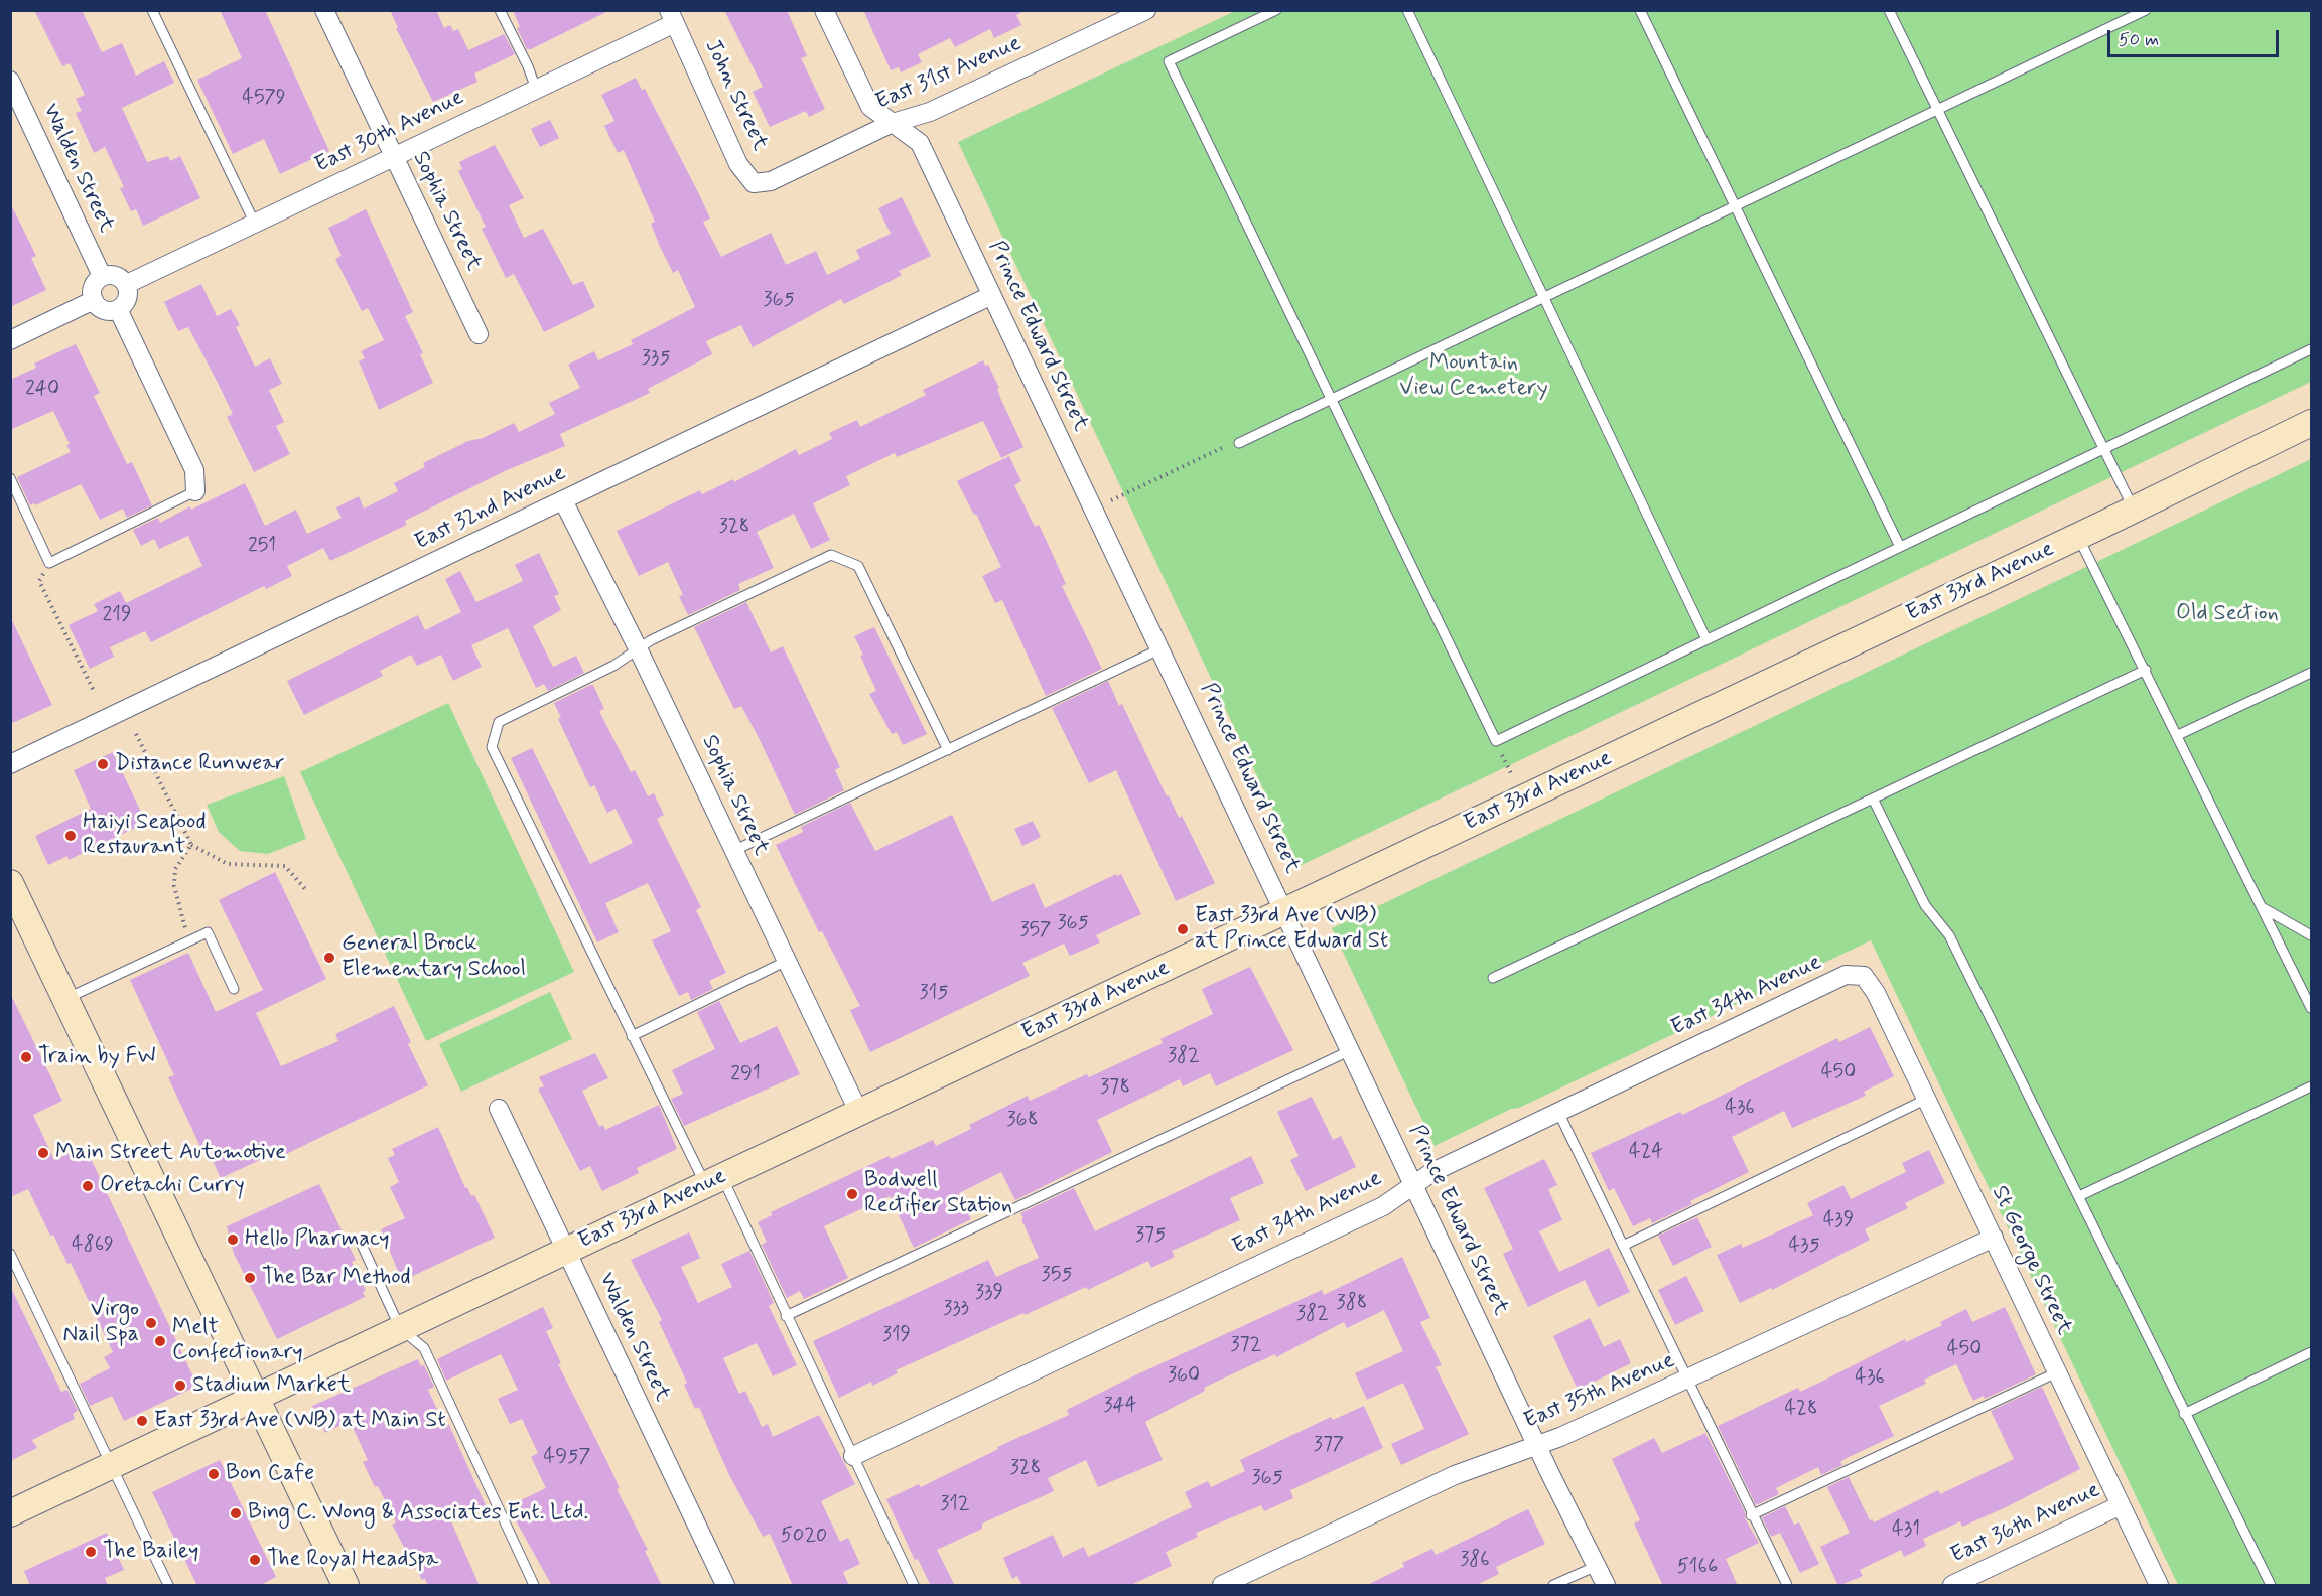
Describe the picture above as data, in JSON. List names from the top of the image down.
{
  "streets": {
    "street": [
      "East 31st Avenue",
      "John Street",
      "East 30th Avenue",
      "Walden Street",
      "Sophia Street",
      "Prince Edward Street",
      "East 32nd Avenue",
      "East 33rd Avenue",
      "East 34th Avenue",
      "St George Street",
      "East 35th Avenue",
      "East 36th Avenue"
    ]
  },
  "crossings": [
    ["East 31st Avenue", "John Street"],
    ["East 31st Avenue", "Prince Edward Street"],
    ["John Street", "East 30th Avenue"],
    ["East 30th Avenue", "Walden Street"],
    ["East 30th Avenue", "Sophia Street"],
    ["Walden Street", "East 33rd Avenue"],
    ["Sophia Street", "East 32nd Avenue"],
    ["Sophia Street", "East 33rd Avenue"],
    ["Prince Edward Street", "East 32nd Avenue"],
    ["Prince Edward Street", "East 33rd Avenue"],
    ["Prince Edward Street", "East 34th Avenue"],
    ["Prince Edward Street", "East 35th Avenue"],
    ["East 34th Avenue", "St George Street"],
    ["St George Street", "East 35th Avenue"],
    ["St George Street", "East 36th Avenue"]
  ],
  "parks": ["Mountain View Cemetery", "Old Section"],
  "places": [
    "Distance Runwear",
    "Haiyi Seafood Restaurant",
    "East 33rd Ave (WB) at Prince Edward St",
    "General Brock Elementary School",
    "Train by FW",
    "Main Street Automotive",
    "Oretachi Curry",
    "Bodwell Rectifier Station",
    "Hello Pharmacy",
    "The Bar Method",
    "Virgo Nail Spa",
    "Melt Confectionary",
    "Stadium Market",
    "East 33rd Ave (WB) at Main St",
    "Bon Cafe",
    "Bing C. Wong & Associates Ent. Ltd.",
    "The Bailey",
    "The Royal Headspa"
  ],
  "house_numbers": [
    "4579",
    "365",
    "335",
    "240",
    "328",
    "251",
    "219",
    "365",
    "357",
    "315",
    "382",
    "450",
    "291",
    "378",
    "436",
    "368",
    "424",
    "439",
    "375",
    "4869",
    "435",
    "355",
    "339",
    "388",
    "333",
    "382",
    "319",
    "372",
    "450",
    "360",
    "436",
    "344",
    "428",
    "377",
    "4957",
    "328",
    "365",
    "312",
    "431",
    "5020",
    "386",
    "5166"
  ],
  "scale_bar": "50 m"
}
